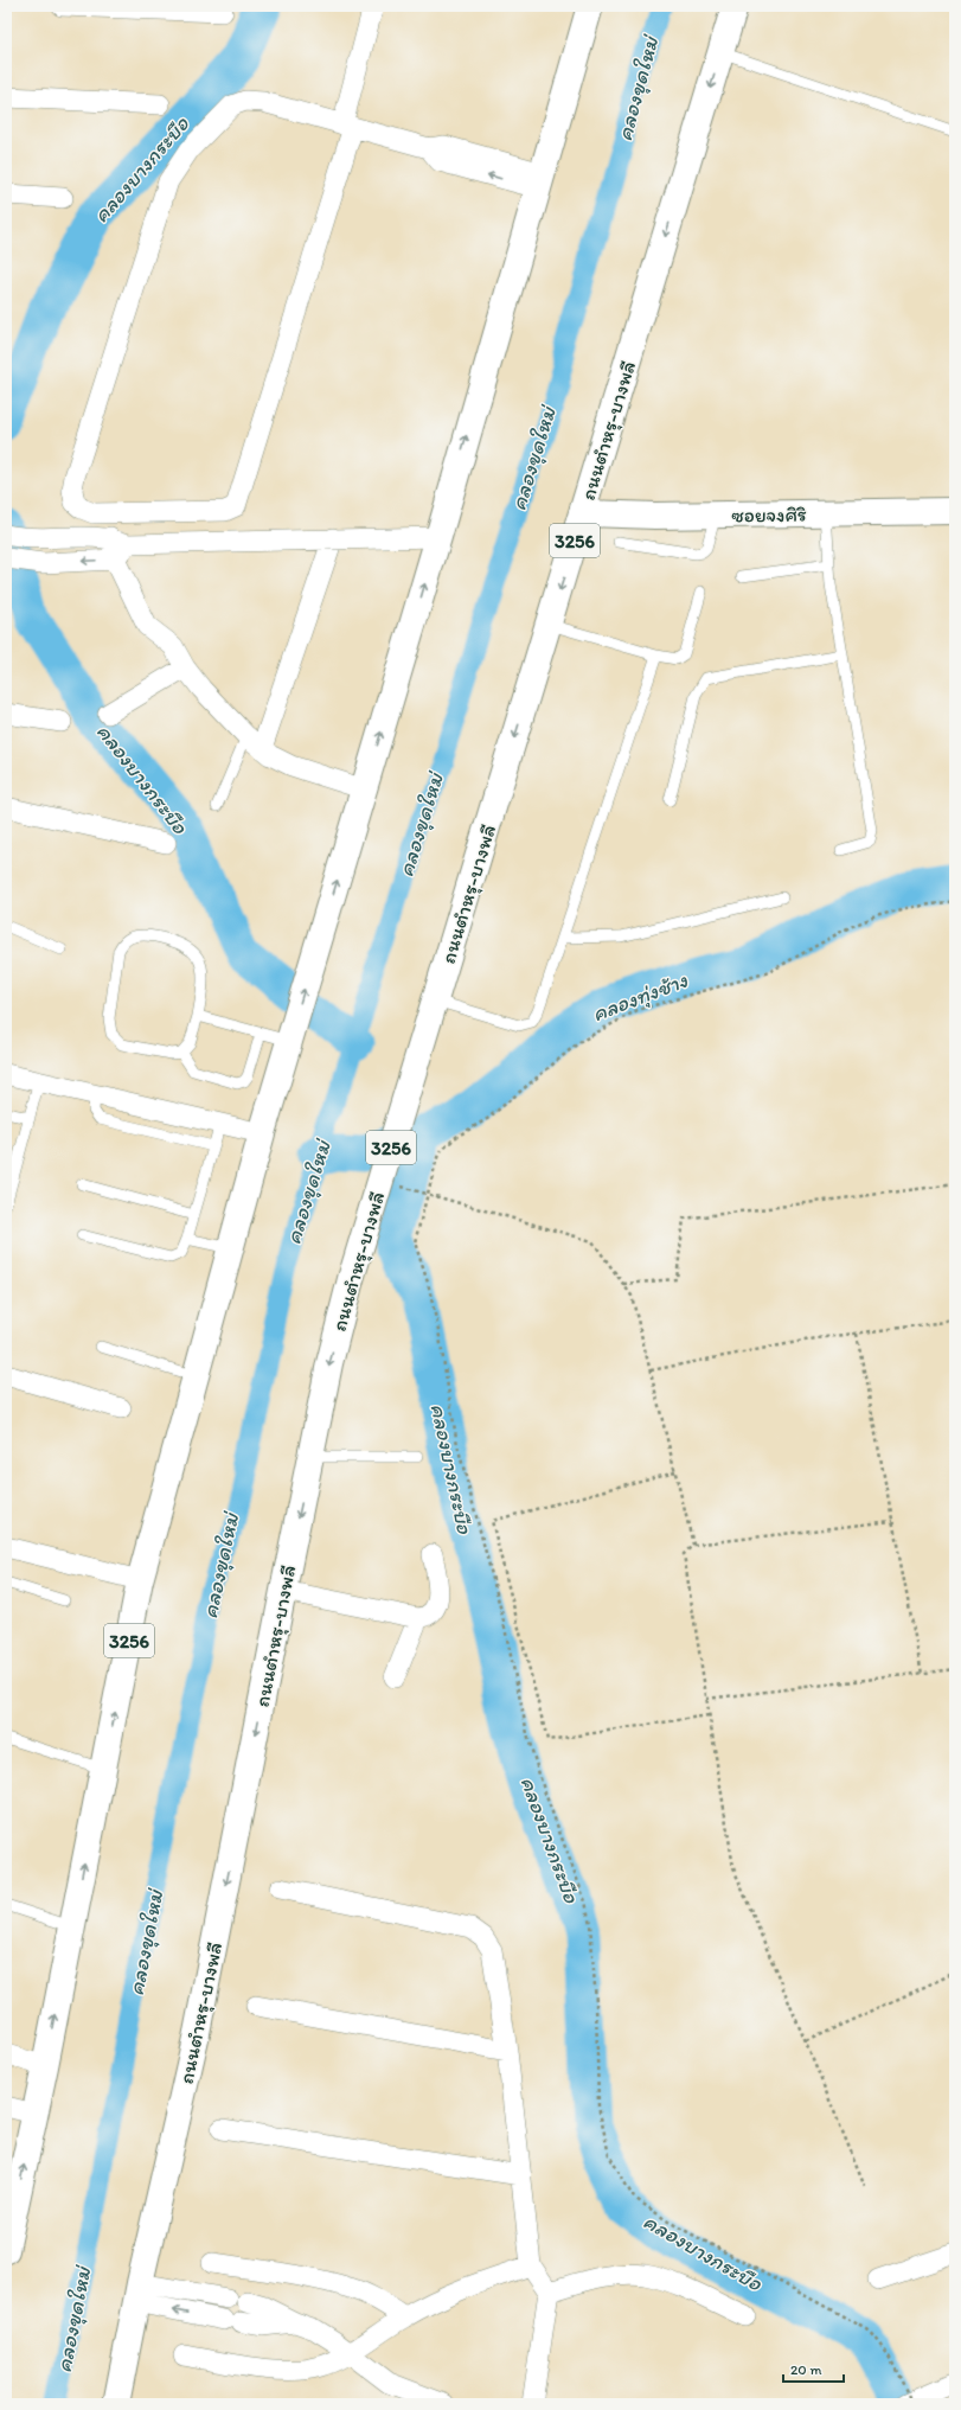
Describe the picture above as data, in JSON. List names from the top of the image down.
{
  "streets": {
    "main road": ["ถนนตำหรุ-บางพลี", "ซอยจงศิริ", "3256"]
  },
  "crossings": [
    ["ถนนตำหรุ-บางพลี", "ซอยจงศิริ"]
  ],
  "water": ["คลองขุดใหม่", "คลองบางกระบือ", "คลองทุ่งช้าง"],
  "scale_bar": "20 m"
}
